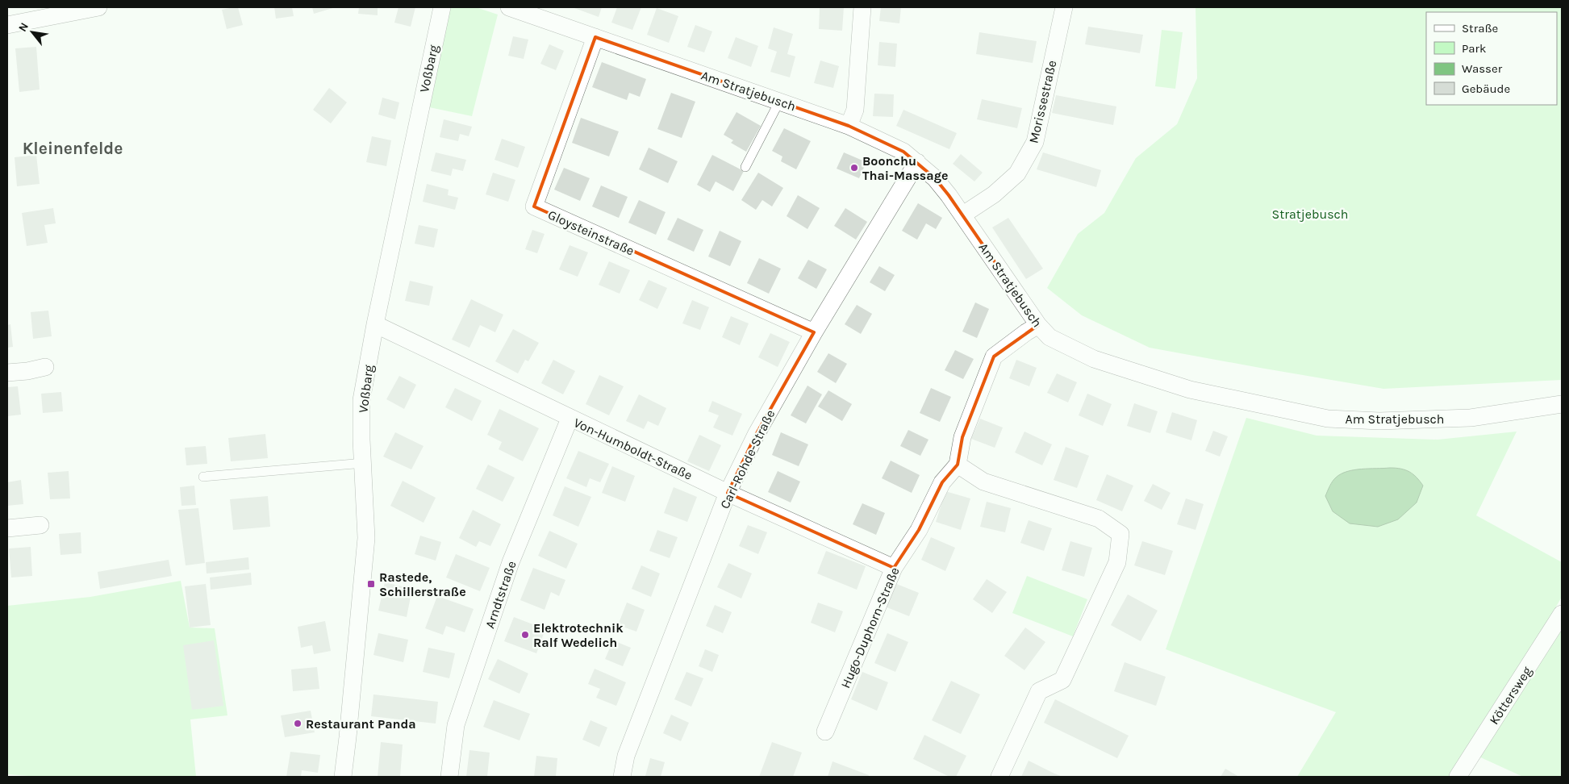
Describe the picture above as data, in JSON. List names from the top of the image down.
{
  "streets": {
    "street": [
      "Voßbarg",
      "Am Stratjebusch",
      "Morissestraße",
      "Gloysteinstraße",
      "Von-Humboldt-Straße",
      "Carl-Rohde-Straße",
      "Arndtstraße",
      "Hugo-Duphorn-Straße",
      "Köttersweg"
    ]
  },
  "crossings": [
    ["Voßbarg", "Von-Humboldt-Straße"],
    ["Am Stratjebusch", "Morissestraße"],
    ["Am Stratjebusch", "Gloysteinstraße"],
    ["Am Stratjebusch", "Carl-Rohde-Straße"],
    ["Gloysteinstraße", "Carl-Rohde-Straße"],
    ["Von-Humboldt-Straße", "Carl-Rohde-Straße"],
    ["Von-Humboldt-Straße", "Arndtstraße"],
    ["Von-Humboldt-Straße", "Hugo-Duphorn-Straße"]
  ],
  "districts": ["Kleinenfelde"],
  "parks": ["Stratjebusch"],
  "places": {
    "other": ["Boonchu Thai-Massage", "Elektrotechnik Ralf Wedelich", "Restaurant Panda"],
    "transit": ["Rastede, Schillerstraße"]
  },
  "legend": [
    "Straße",
    "Park",
    "Wasser",
    "Gebäude"
  ],
  "north": "top left"
}
